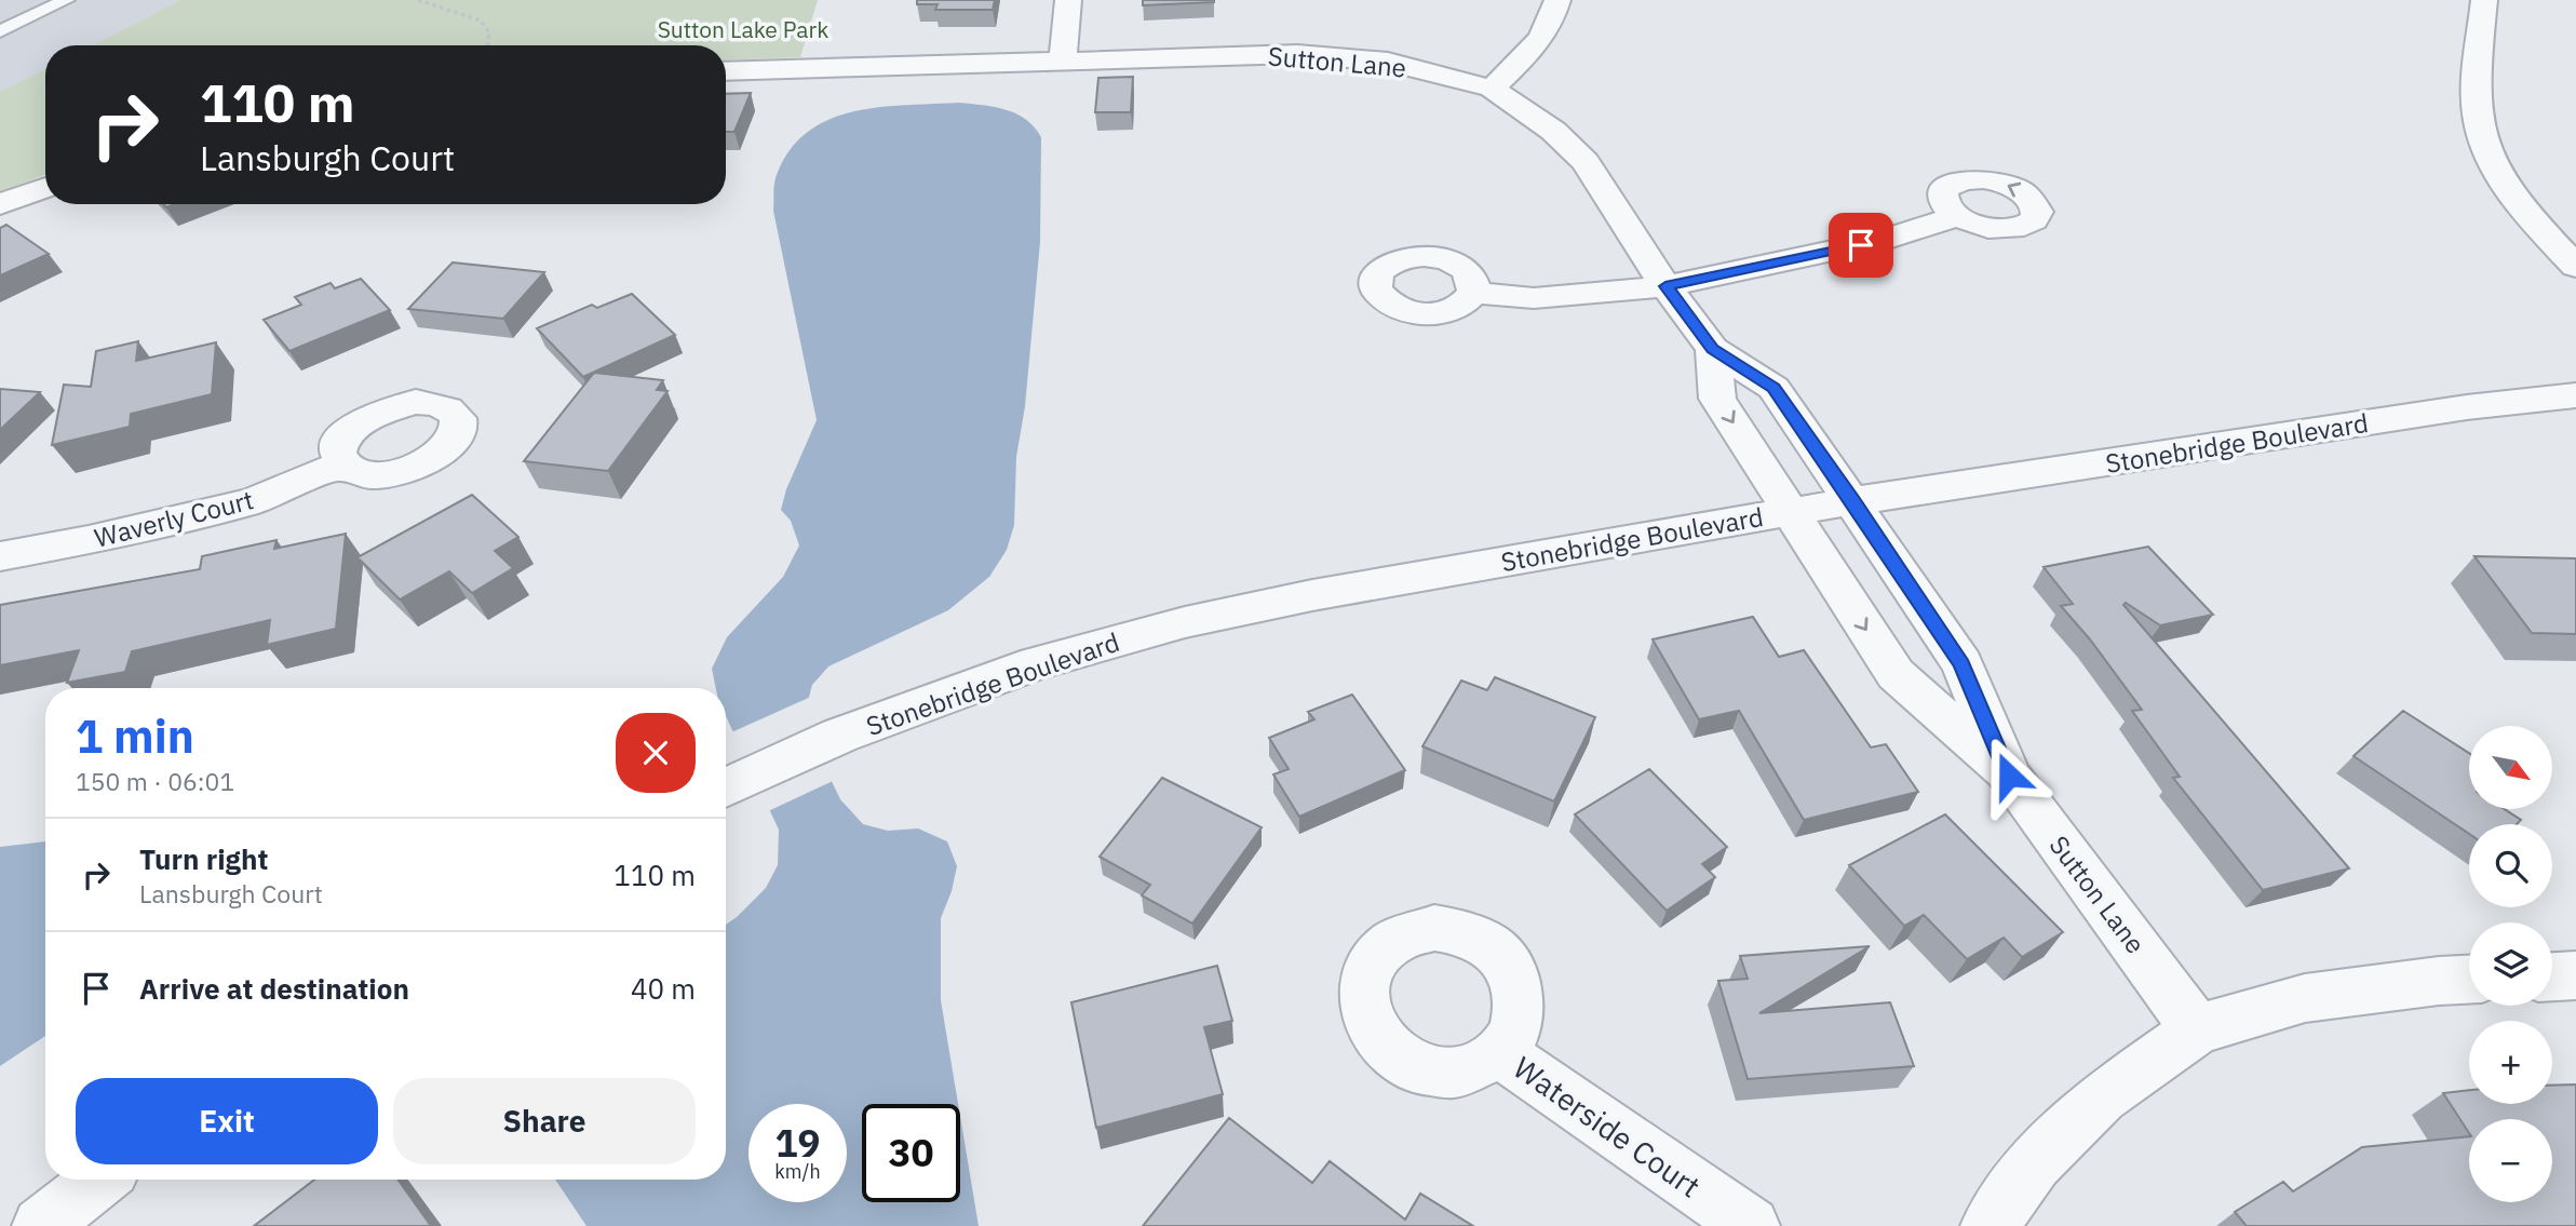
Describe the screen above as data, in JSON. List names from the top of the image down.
{
  "streets": {
    "street": [
      "Sutton Lane",
      "Stonebridge Boulevard",
      "Waverly Court",
      "Waterside Court"
    ]
  },
  "crossings": [
    ["Sutton Lane", "Stonebridge Boulevard"]
  ],
  "parks": ["Sutton Lake Park"],
  "north": "bottom right",
  "page": {
    "turn": ["110 m", "Lansburgh Court"],
    "heading": ["1 min", "150 m · 06:01"],
    "map_buttons": ["+", "−"],
    "list": [
      {
        "name": "Turn right",
        "note": "Lansburgh Court",
        "value": "110 m"
      },
      {
        "name": "Arrive at destination",
        "value": "40 m"
      }
    ],
    "buttons": ["Exit", "Share"],
    "speed": "19 km/h",
    "limit": "30"
  }
}
